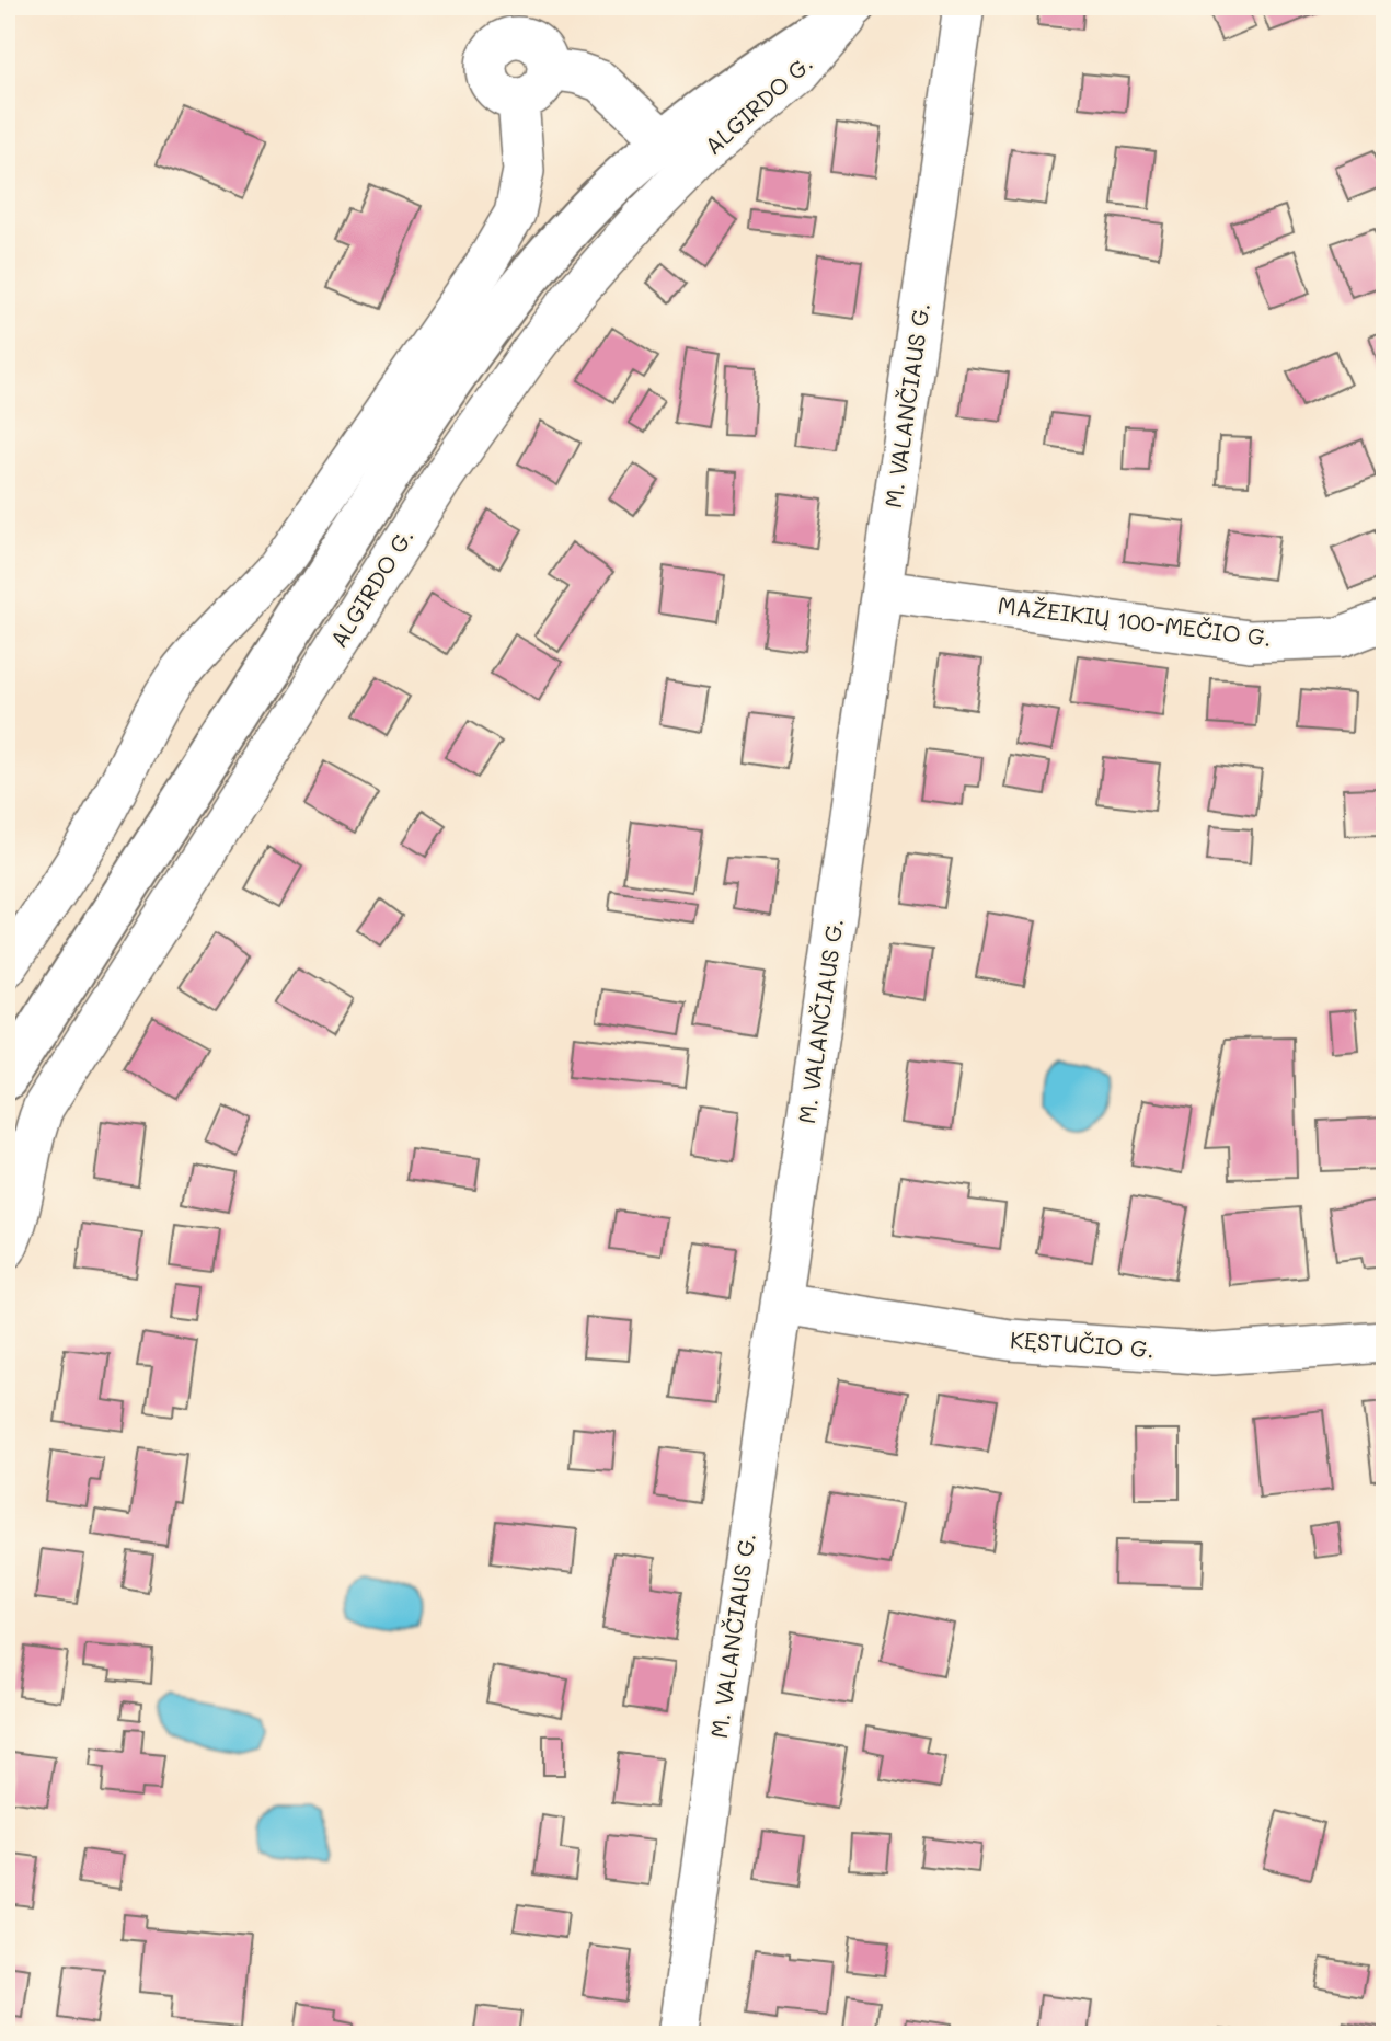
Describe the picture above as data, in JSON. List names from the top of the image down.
{
  "streets": {
    "main road": ["ALGIRDO G."],
    "street": ["M. VALANČIAUS G.", "MAŽEIKIŲ 100-MEČIO G.", "KĘSTUČIO G."]
  },
  "crossings": [
    ["M. VALANČIAUS G.", "MAŽEIKIŲ 100-MEČIO G."],
    ["M. VALANČIAUS G.", "KĘSTUČIO G."]
  ]
}
